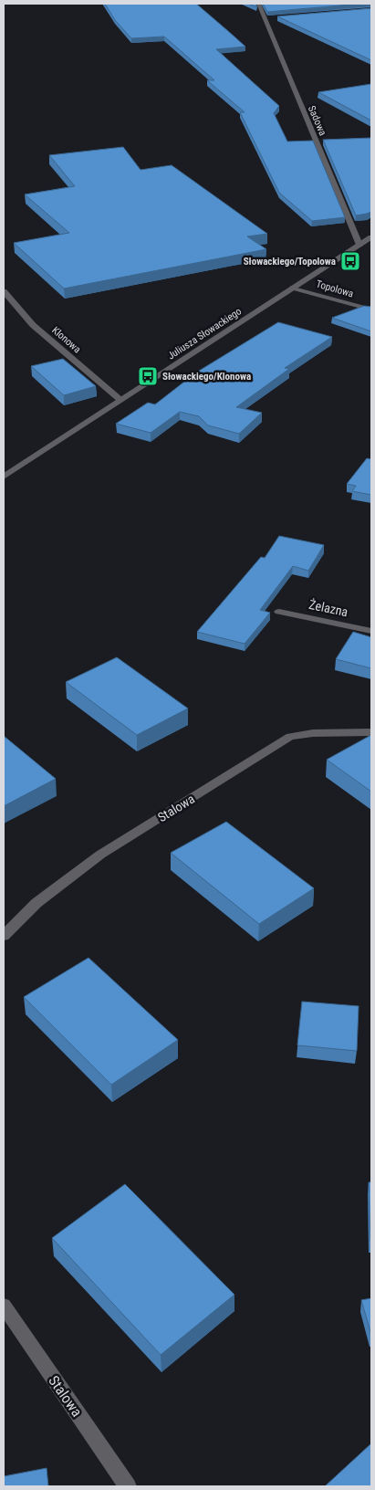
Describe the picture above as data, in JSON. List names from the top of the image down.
{
  "streets": {
    "street": [
      "Sadowa",
      "Topolowa",
      "Juliusza Słowackiego",
      "Klonowa",
      "Żelazna",
      "Stalowa"
    ]
  },
  "crossings": [
    ["Sadowa", "Juliusza Słowackiego"],
    ["Topolowa", "Juliusza Słowackiego"],
    ["Juliusza Słowackiego", "Klonowa"]
  ],
  "places": {
    "bus stop": ["Słowackiego/Topolowa", "Słowackiego/Klonowa"]
  }
}
